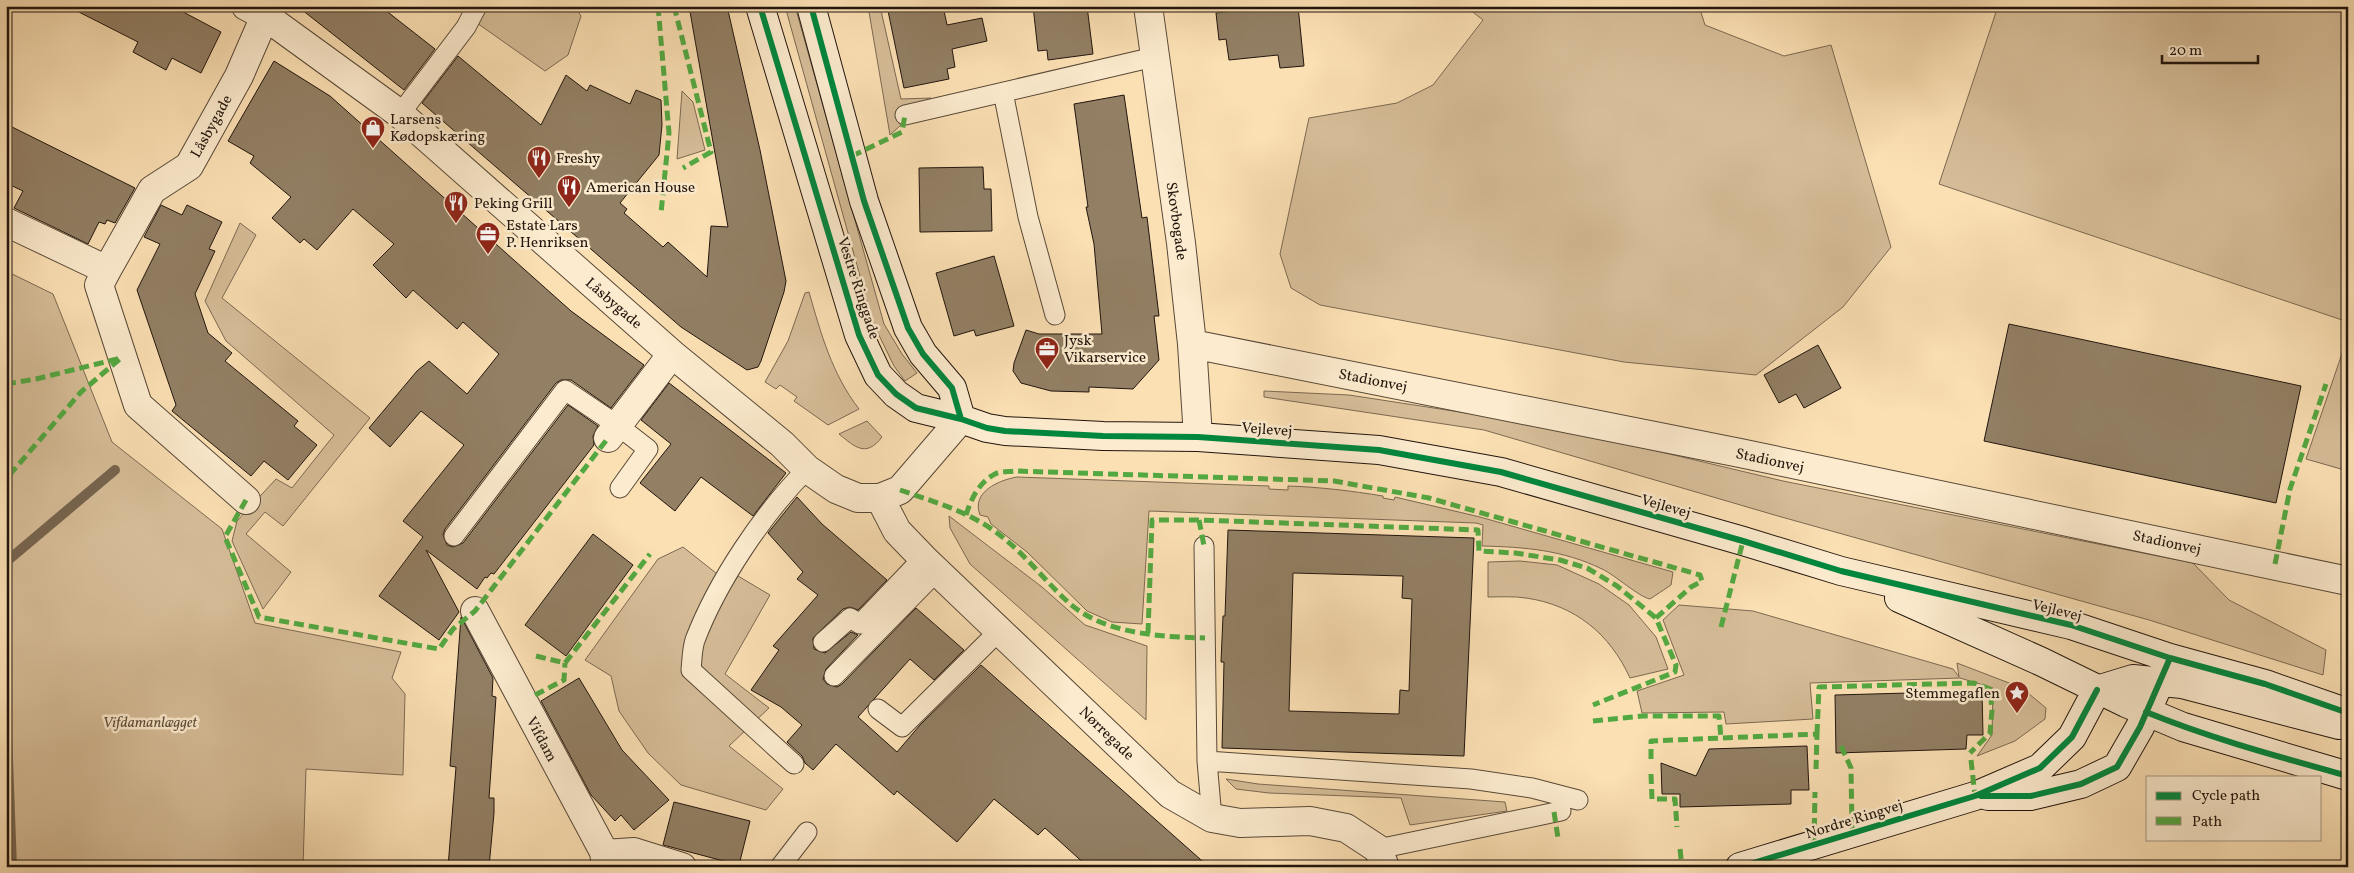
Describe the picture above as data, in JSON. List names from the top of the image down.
{
  "streets": {
    "street": [
      "Låsbygade",
      "Skovbogade",
      "Vestre Ringgade",
      "Stadionvej",
      "Vejlevej",
      "Nørregade",
      "Vifdam",
      "Nordre Ringvej"
    ]
  },
  "crossings": [
    ["Låsbygade", "Vestre Ringgade"],
    ["Låsbygade", "Vejlevej"],
    ["Låsbygade", "Nørregade"],
    ["Skovbogade", "Stadionvej"],
    ["Skovbogade", "Vejlevej"],
    ["Vestre Ringgade", "Vejlevej"],
    ["Vejlevej", "Nordre Ringvej"]
  ],
  "parks": ["Vifdamanlægget"],
  "places": {
    "shop": ["Larsens Kødopskæring"],
    "restaurant": ["Freshy", "American House", "Peking Grill"],
    "office": ["Estate Lars P. Henriksen", "Jysk Vikarservice"],
    "place": ["Stemmegaflen"]
  },
  "legend": ["Cycle path", "Path"],
  "scale_bar": "20 m"
}
